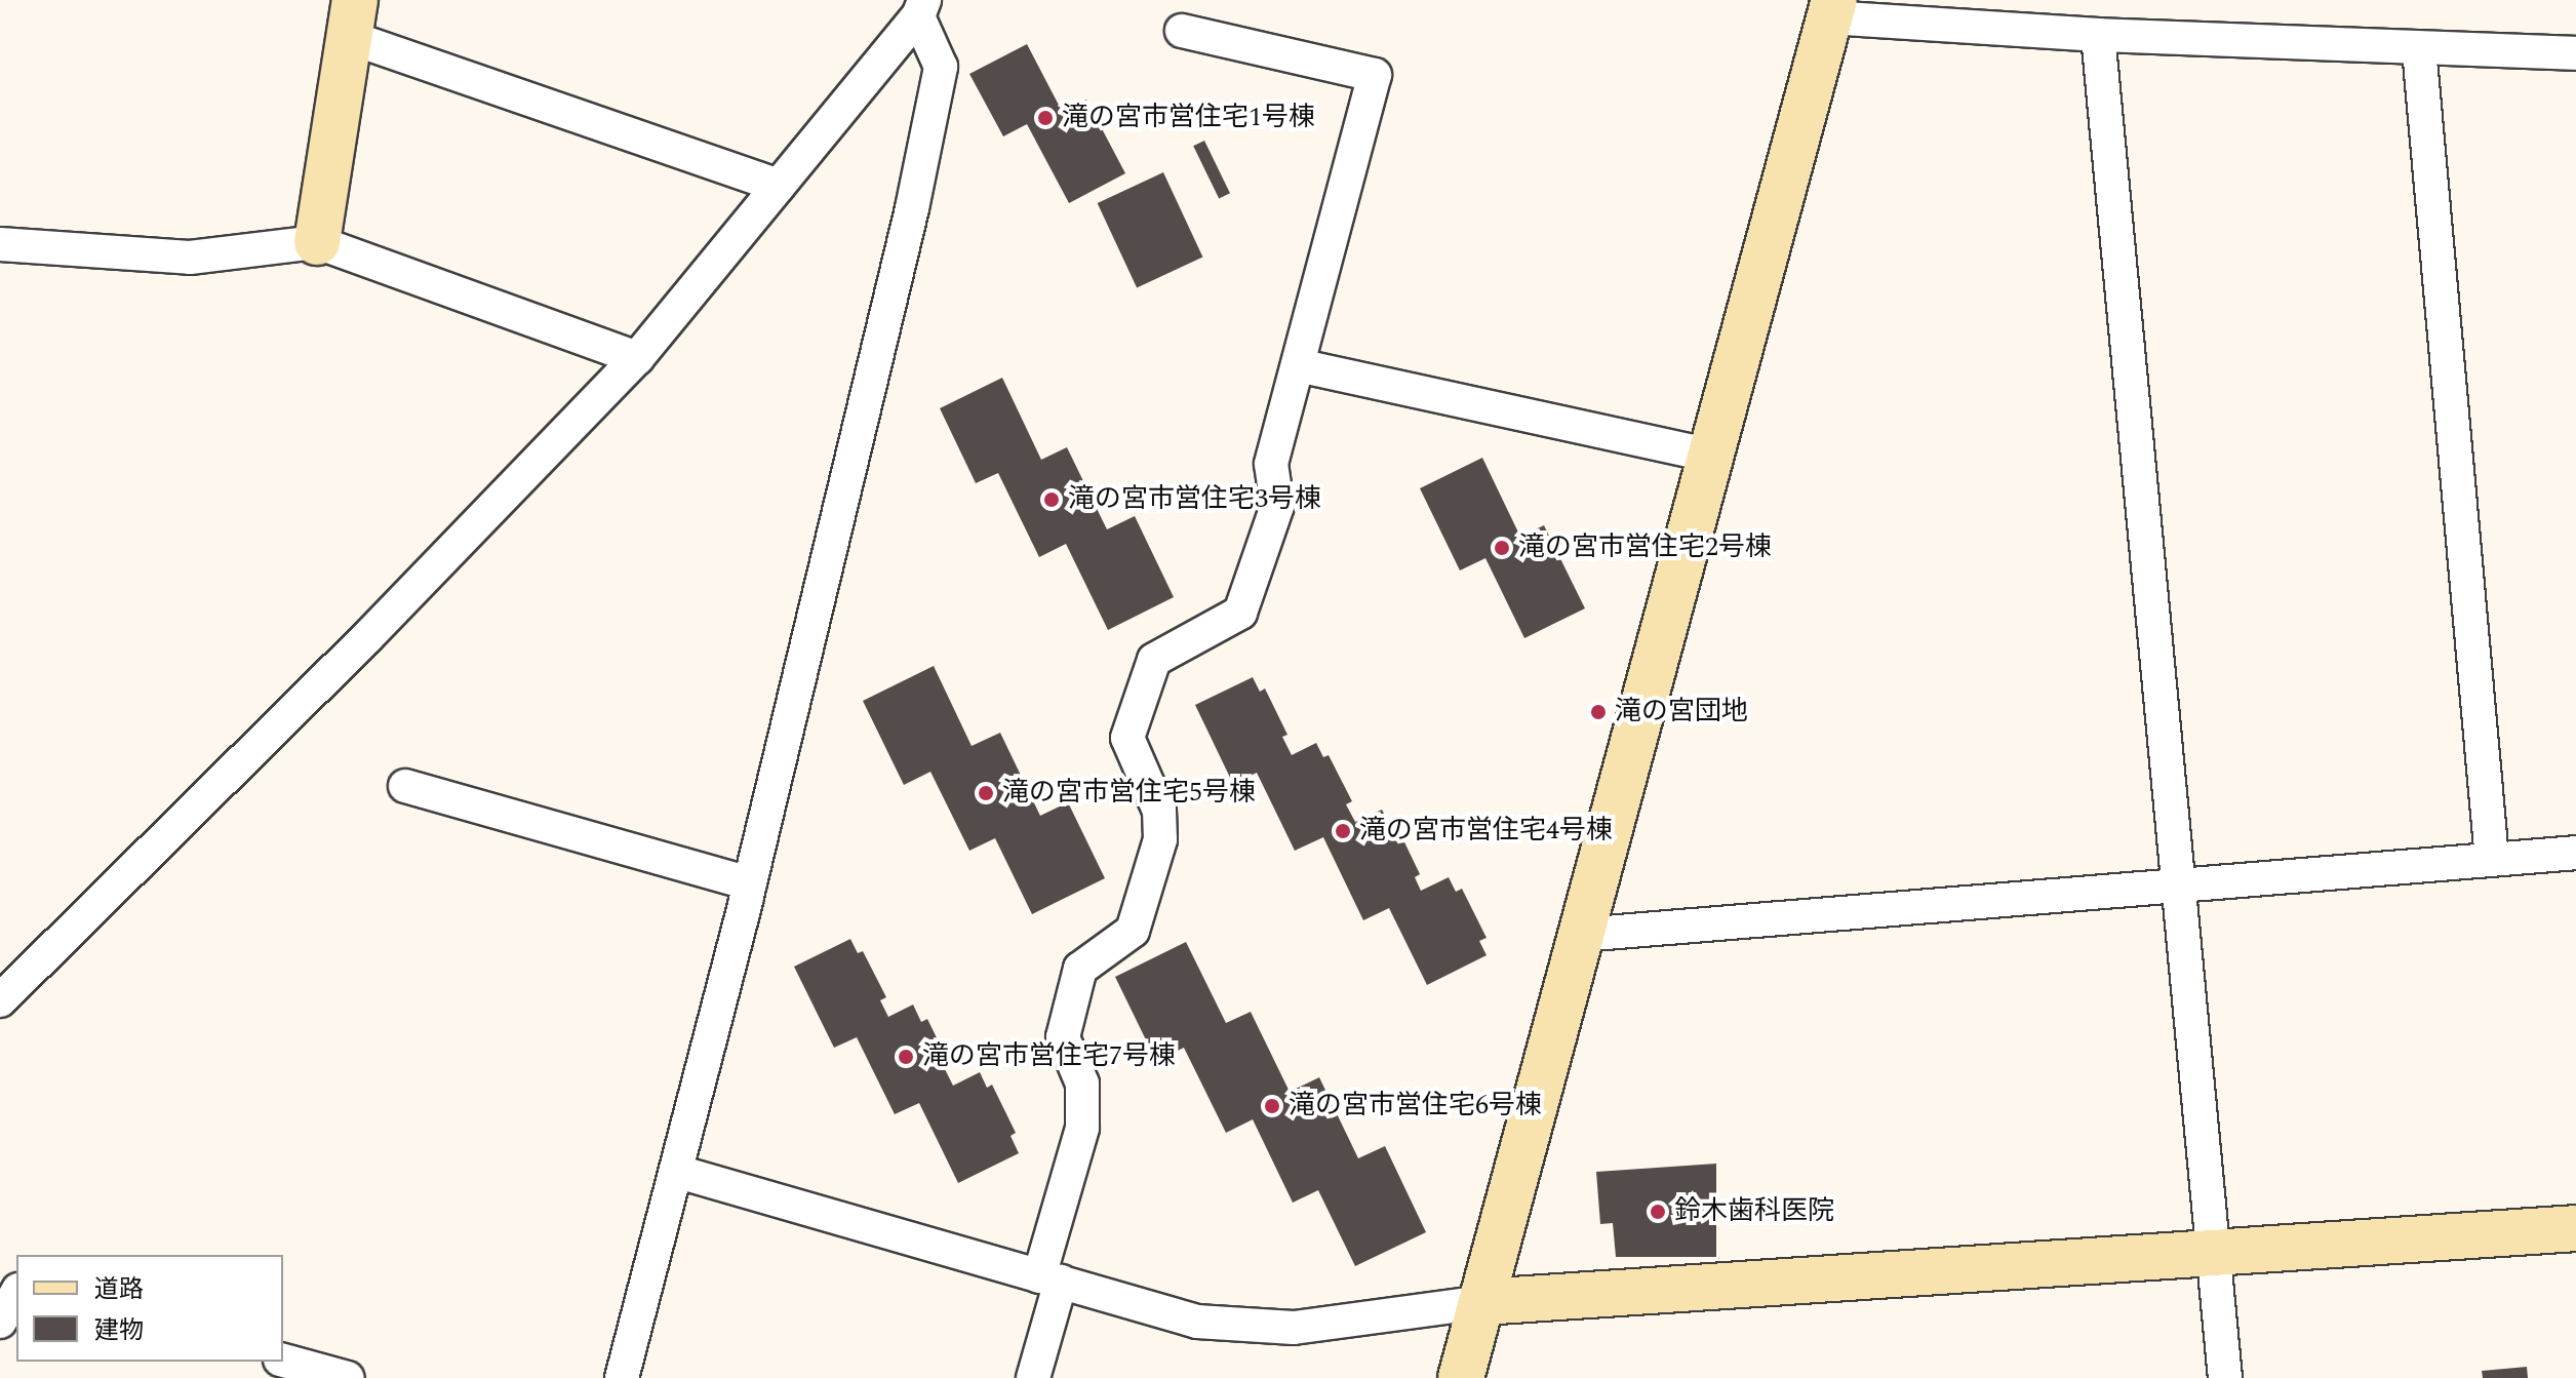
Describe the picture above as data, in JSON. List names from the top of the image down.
{
  "places": [
    "滝の宮市営住宅1号棟",
    "滝の宮市営住宅3号棟",
    "滝の宮市営住宅2号棟",
    "滝の宮団地",
    "滝の宮市営住宅5号棟",
    "滝の宮市営住宅4号棟",
    "滝の宮市営住宅7号棟",
    "滝の宮市営住宅6号棟",
    "鈴木歯科医院"
  ],
  "legend": ["道路", "建物"]
}
